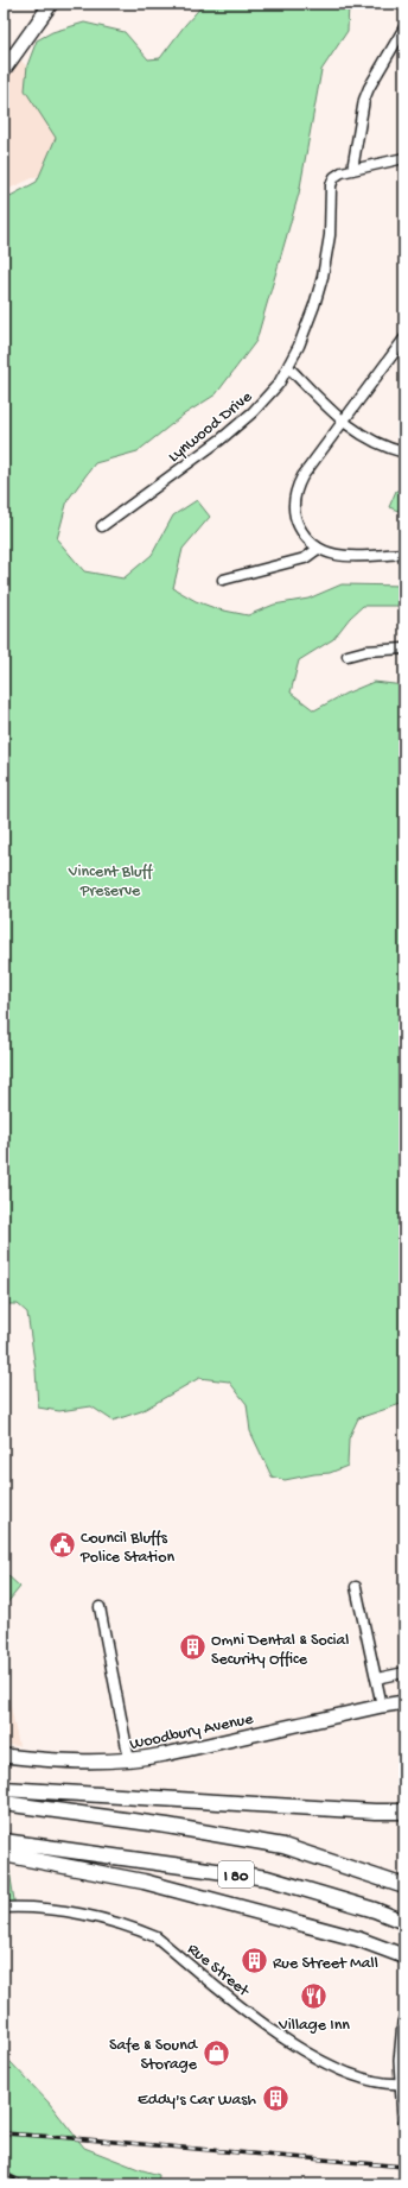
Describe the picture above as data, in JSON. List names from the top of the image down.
{
  "streets": {
    "highway": ["I 80"],
    "main road": ["Woodbury Avenue"],
    "street": ["Lynwood Drive", "Rue Street"]
  },
  "parks": ["Vincent Bluff Preserve"],
  "places": {
    "public building": ["Council Bluffs Police Station"],
    "building": ["Omni Dental & Social Security Office", "Rue Street Mall", "Eddy's Car Wash"],
    "restaurant": ["Village Inn"],
    "shop": ["Safe & Sound Storage"]
  }
}
